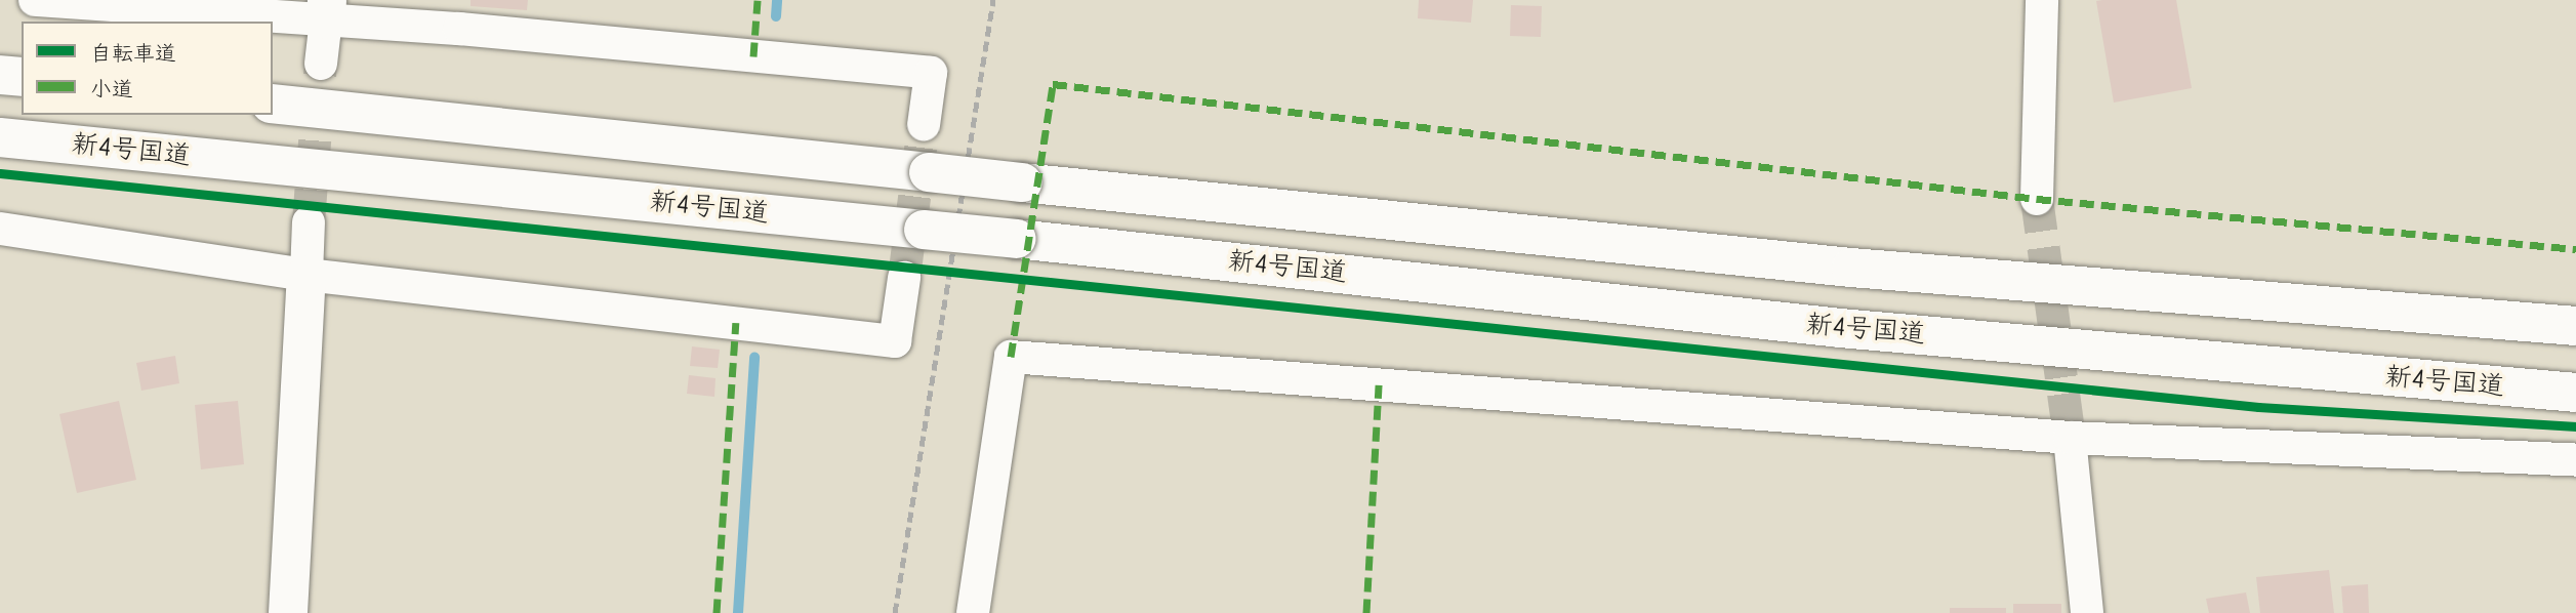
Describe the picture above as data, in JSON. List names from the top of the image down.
{
  "streets": {
    "main road": ["新4号国道"]
  },
  "legend": ["自転車道", "小道"]
}
